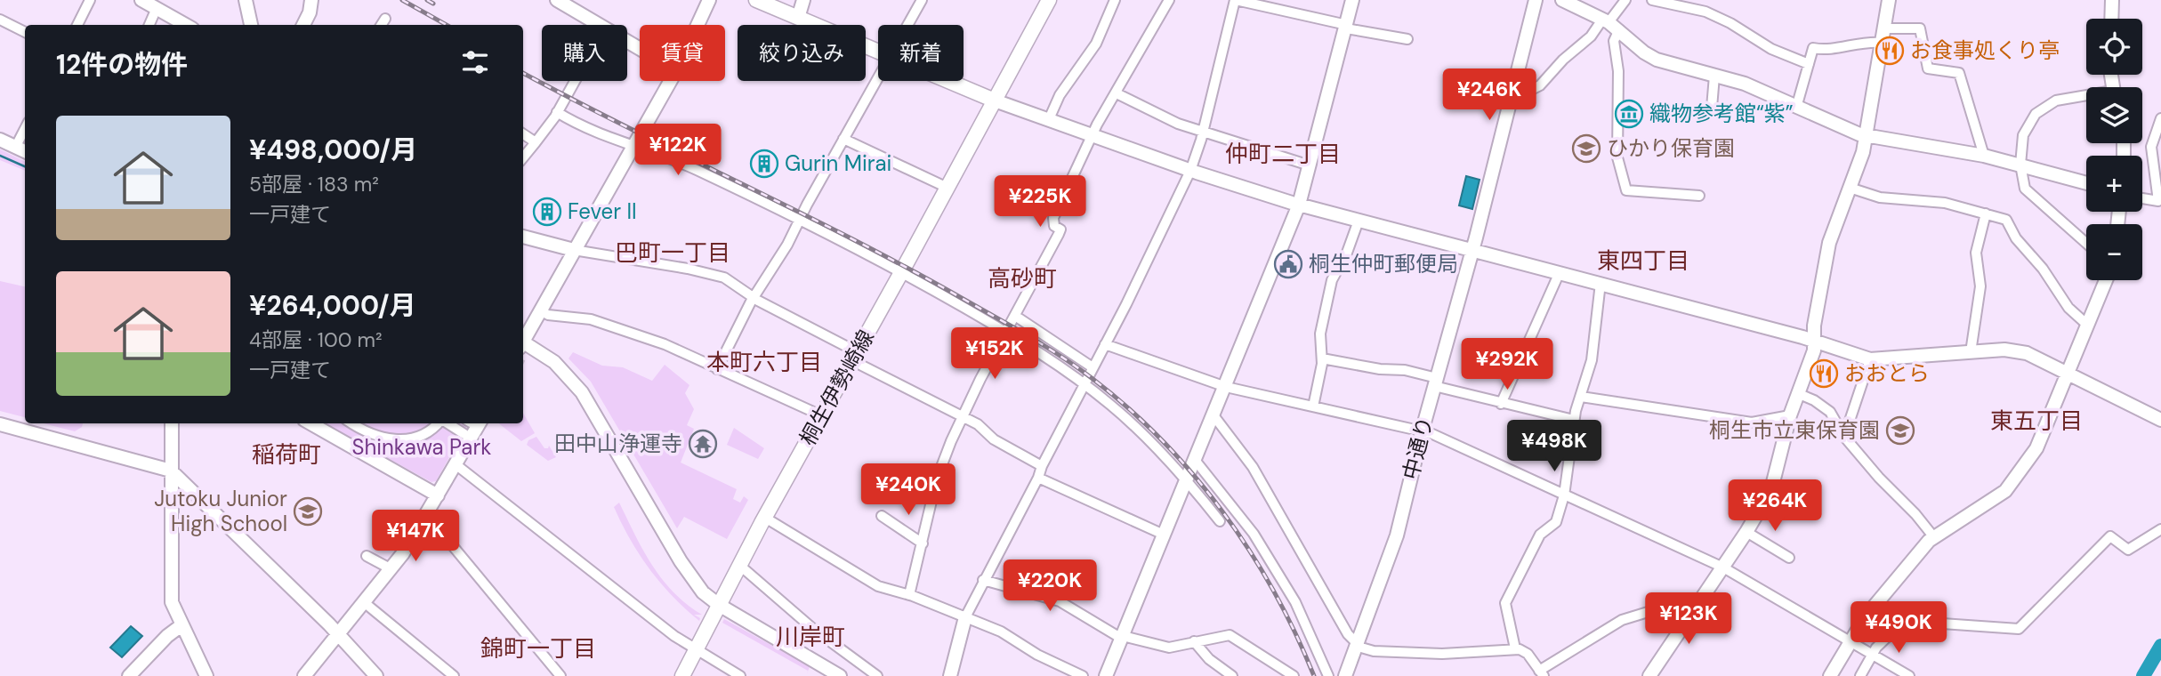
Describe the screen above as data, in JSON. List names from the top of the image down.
{
  "streets": {
    "main road": ["桐生伊勢崎線"],
    "street": ["中通り"]
  },
  "districts": [
    "仲町二丁目",
    "巴町一丁目",
    "東四丁目",
    "高砂町",
    "本町六丁目",
    "東五丁目",
    "稲荷町",
    "川岸町",
    "錦町一丁目"
  ],
  "parks": ["Shinkawa Park"],
  "places": {
    "restaurant": ["お食事処くり亭", "おおとら"],
    "museum": ["織物参考館“紫”"],
    "school or university": ["ひかり保育園", "桐生市立東保育園", "Jutoku Junior High School"],
    "building": ["Gurin Mirai", "Fever II"],
    "public building": ["桐生仲町郵便局"],
    "temple": ["田中山浄運寺"]
  },
  "page": {
    "map_buttons": ["+", "−"],
    "chip": [
      "購入",
      "賃貸",
      "絞り込み",
      "新着"
    ],
    "heading": "12件の物件",
    "price": [
      "¥246K",
      "¥122K",
      "¥225K",
      "¥152K",
      "¥292K",
      "¥498K",
      "¥240K",
      "¥264K",
      "¥147K",
      "¥220K",
      "¥123K",
      "¥490K"
    ],
    "list": [
      {
        "name": "¥498,000/月",
        "note": "5部屋 · 183 m² · 一戸建て"
      },
      {
        "name": "¥264,000/月",
        "note": "4部屋 · 100 m² · 一戸建て"
      }
    ]
  }
}
